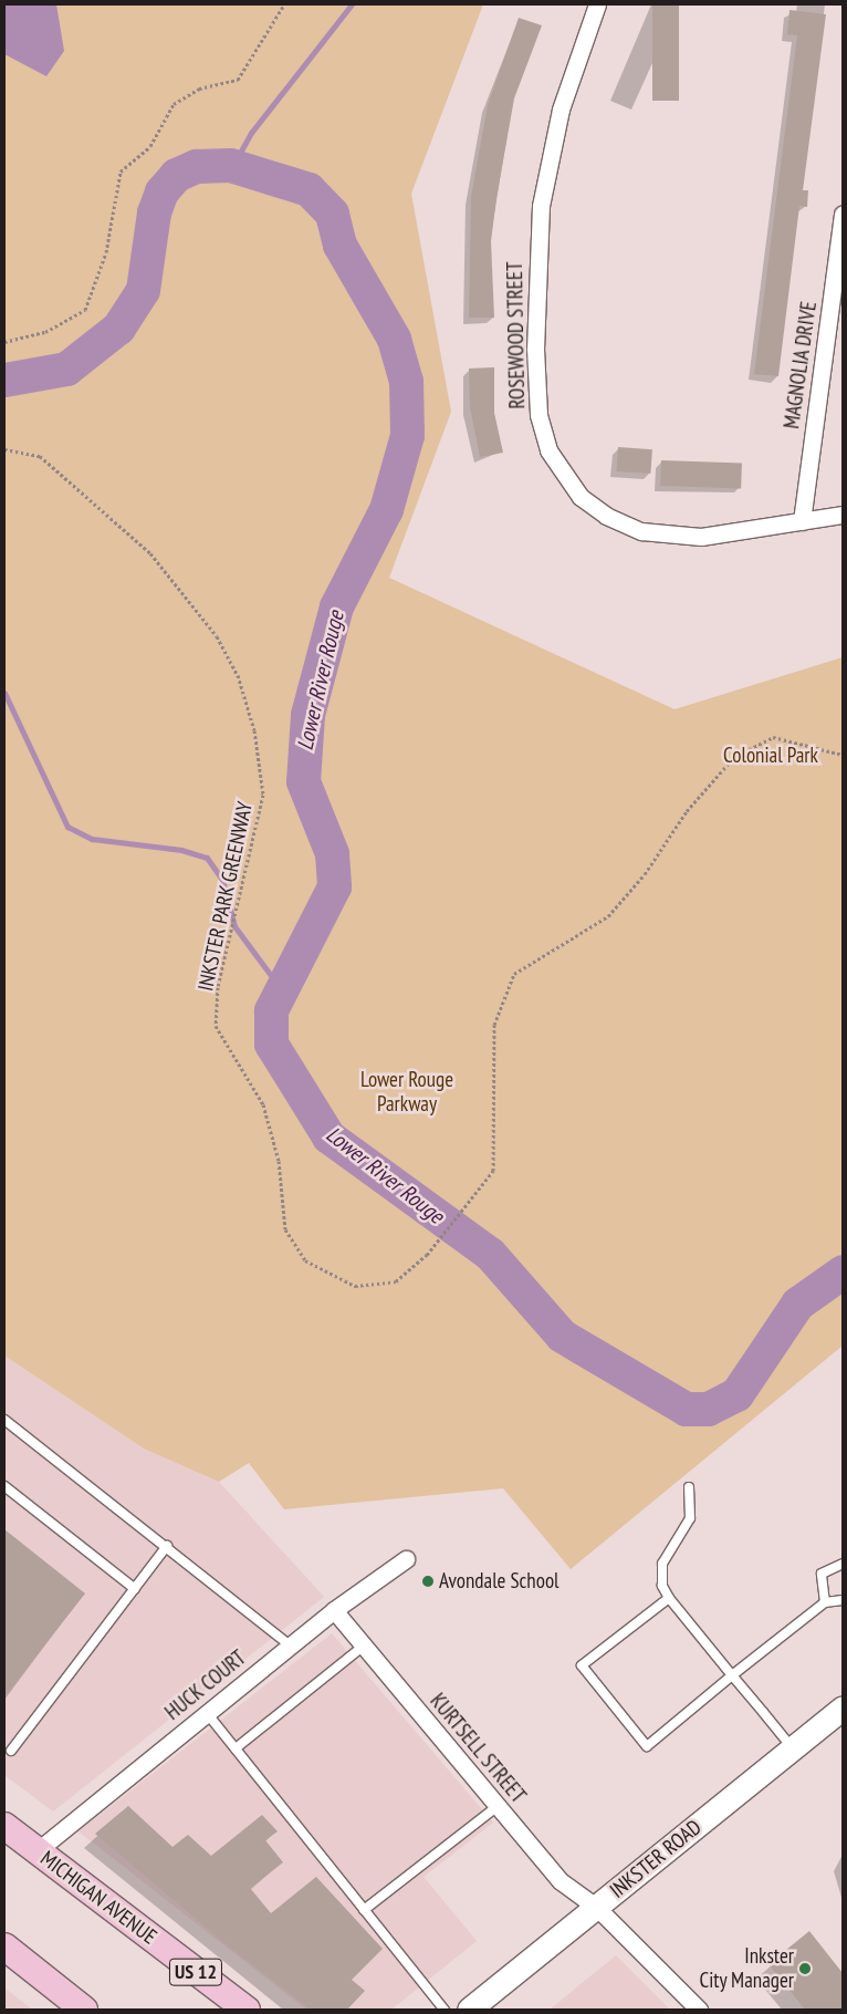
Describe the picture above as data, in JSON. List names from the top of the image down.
{
  "streets": {
    "main road": ["INKSTER ROAD", "MICHIGAN AVENUE", "US 12"],
    "street": [
      "ROSEWOOD STREET",
      "MAGNOLIA DRIVE",
      "HUCK COURT",
      "KURTSELL STREET"
    ],
    "path": ["INKSTER PARK GREENWAY"]
  },
  "crossings": [
    ["ROSEWOOD STREET", "MAGNOLIA DRIVE"],
    ["HUCK COURT", "KURTSELL STREET"],
    ["HUCK COURT", "MICHIGAN AVENUE"],
    ["KURTSELL STREET", "INKSTER ROAD"]
  ],
  "water": ["Lower River Rouge"],
  "parks": ["Colonial Park", "Lower Rouge Parkway"],
  "places": ["Avondale School", "Inkster City Manager"]
}
